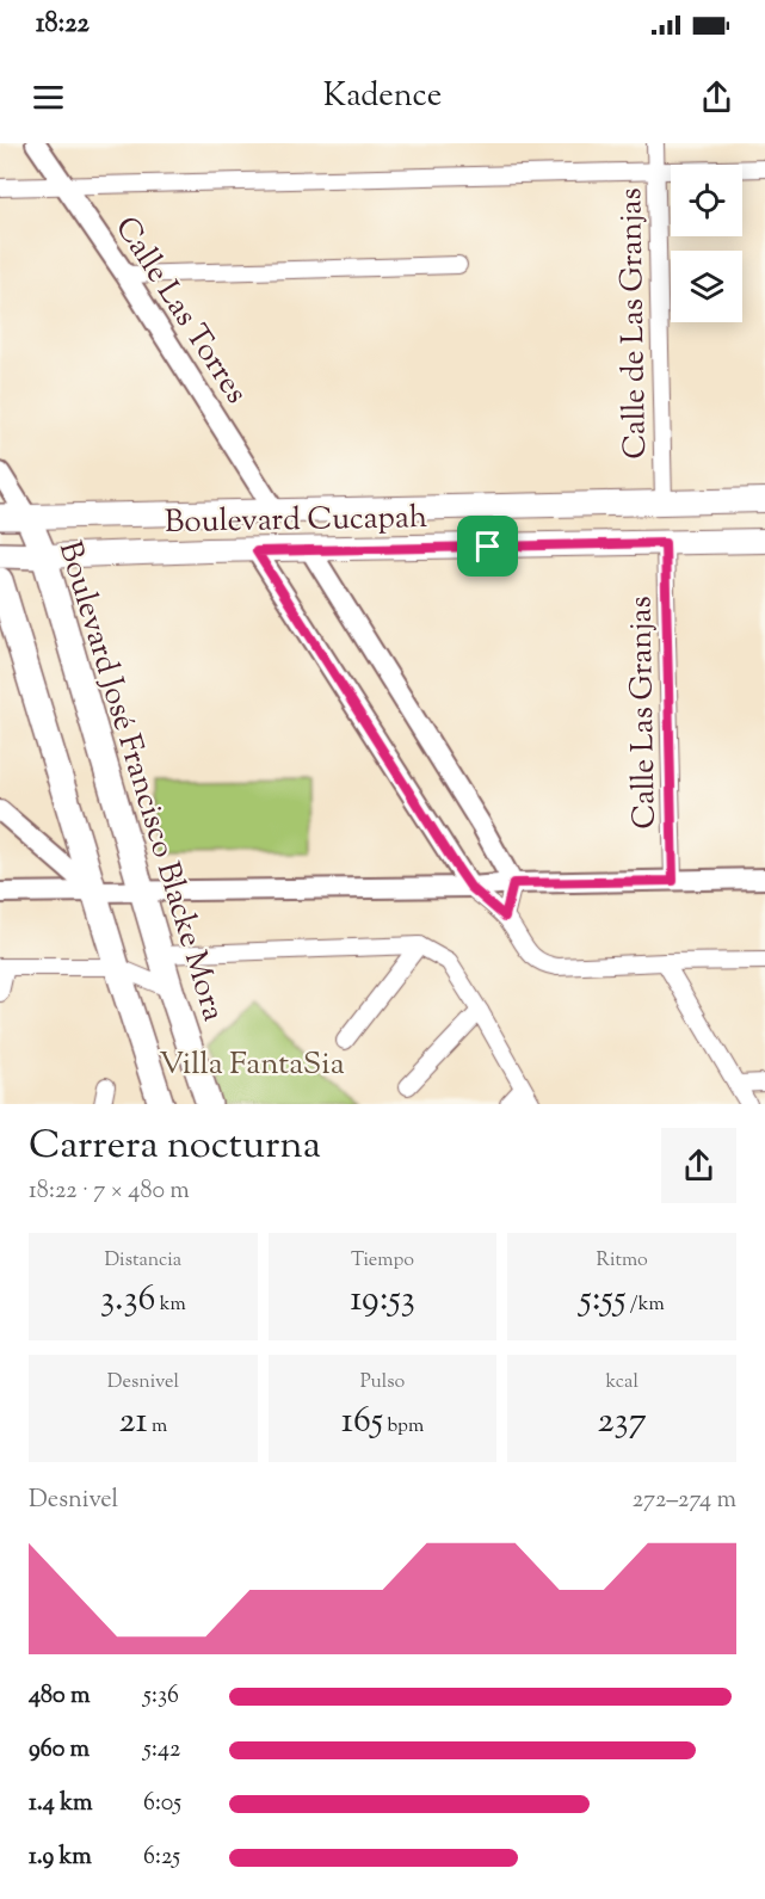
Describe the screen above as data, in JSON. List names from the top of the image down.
{
  "streets": {
    "main road": ["Boulevard Cucapah", "Boulevard José Francisco Blacke Mora"],
    "street": ["Calle Las Torres", "Calle de Las Granjas", "Calle Las Granjas"]
  },
  "crossings": [
    ["Calle Las Torres", "Boulevard Cucapah"],
    ["Calle de Las Granjas", "Boulevard Cucapah"],
    ["Boulevard Cucapah", "Calle Las Granjas"],
    ["Boulevard Cucapah", "Boulevard José Francisco Blacke Mora"]
  ],
  "parks": ["Villa FantaSia"],
  "page": {
    "status": "18:22",
    "header": "Kadence",
    "heading": ["Carrera nocturna", "18:22 · 7 × 480 m"],
    "stats": [
      ["Distancia", "3.36 km"],
      ["Tiempo", "19:53"],
      ["Ritmo", "5:55 /km"],
      ["Desnivel", "21 m"],
      ["Pulso", "165 bpm"],
      ["kcal", "237"]
    ],
    "chart": ["Desnivel", "272–274 m"],
    "list": [
      {
        "name": "480 m",
        "note": "5:36"
      },
      {
        "name": "960 m",
        "note": "5:42"
      },
      {
        "name": "1.4 km",
        "note": "6:05"
      },
      {
        "name": "1.9 km",
        "note": "6:25"
      }
    ]
  }
}
